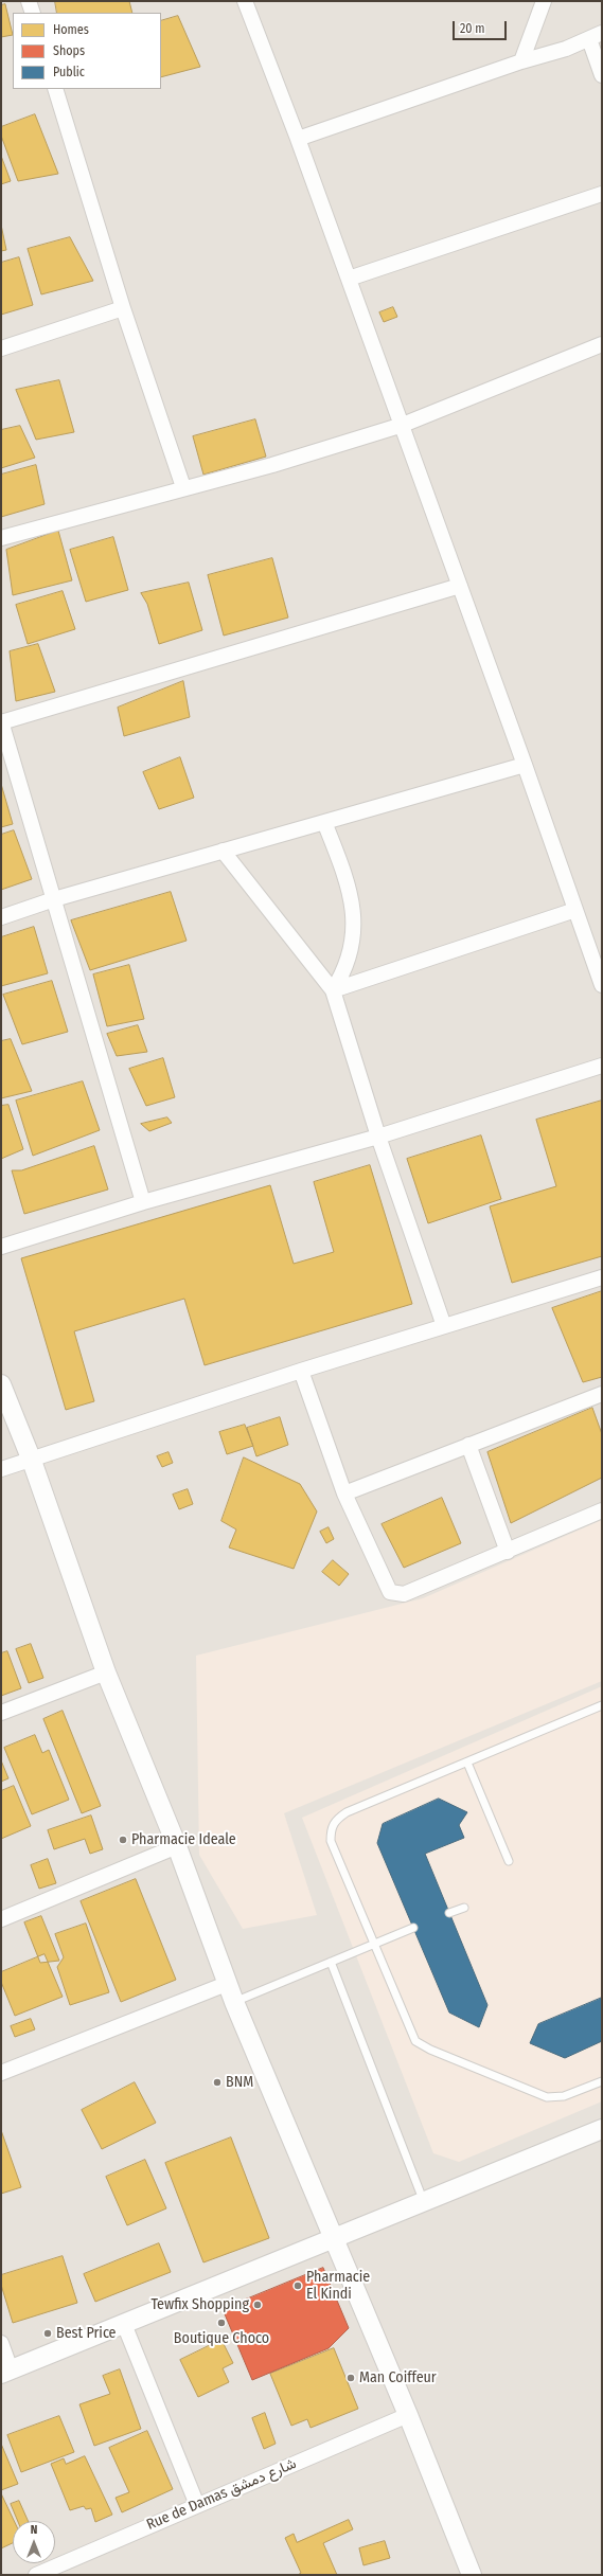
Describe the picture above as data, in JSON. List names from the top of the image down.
{
  "streets": {
    "street": ["Rue de Damas شارع دمشق"]
  },
  "places": [
    "Pharmacie Ideale",
    "BNM",
    "Pharmacie El Kindi",
    "Tewfix Shopping",
    "Boutique Choco",
    "Best Price",
    "Man Coiffeur"
  ],
  "legend": ["Homes", "Shops", "Public"],
  "scale_bar": "20 m",
  "north": "top"
}
